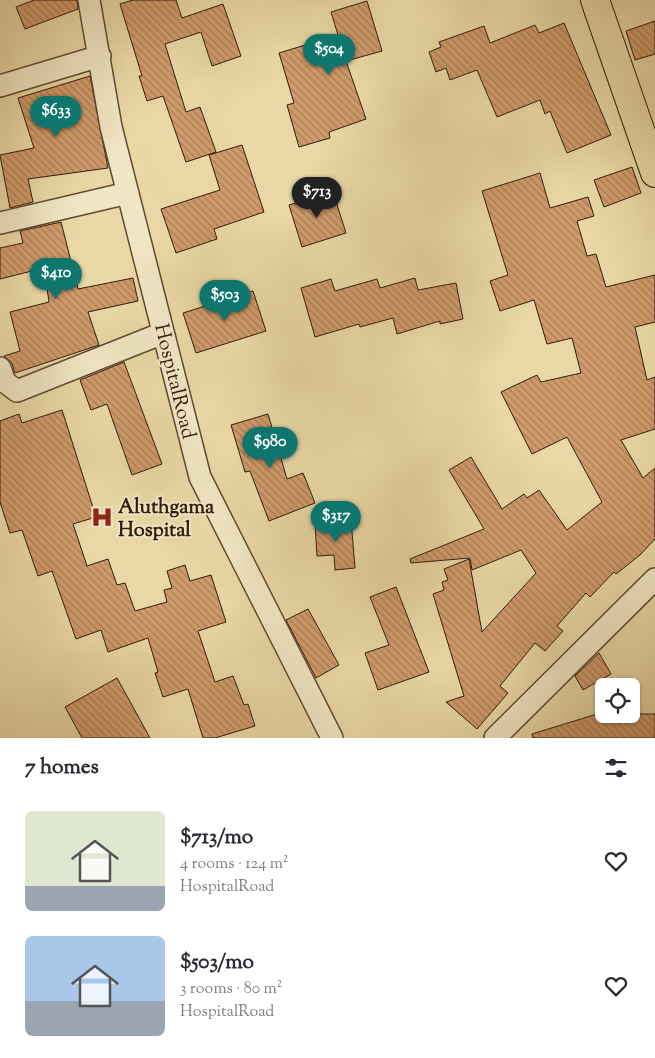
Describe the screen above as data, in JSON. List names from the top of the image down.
{
  "streets": {
    "street": ["HospitalRoad"]
  },
  "places": {
    "hospital": ["Aluthgama Hospital"]
  },
  "page": {
    "price": [
      "$504",
      "$633",
      "$713",
      "$410",
      "$503",
      "$980",
      "$317"
    ],
    "heading": "7 homes",
    "list": [
      {
        "name": "$713/mo",
        "note": "4 rooms · 124 m² · HospitalRoad"
      },
      {
        "name": "$503/mo",
        "note": "3 rooms · 80 m² · HospitalRoad"
      }
    ]
  }
}
